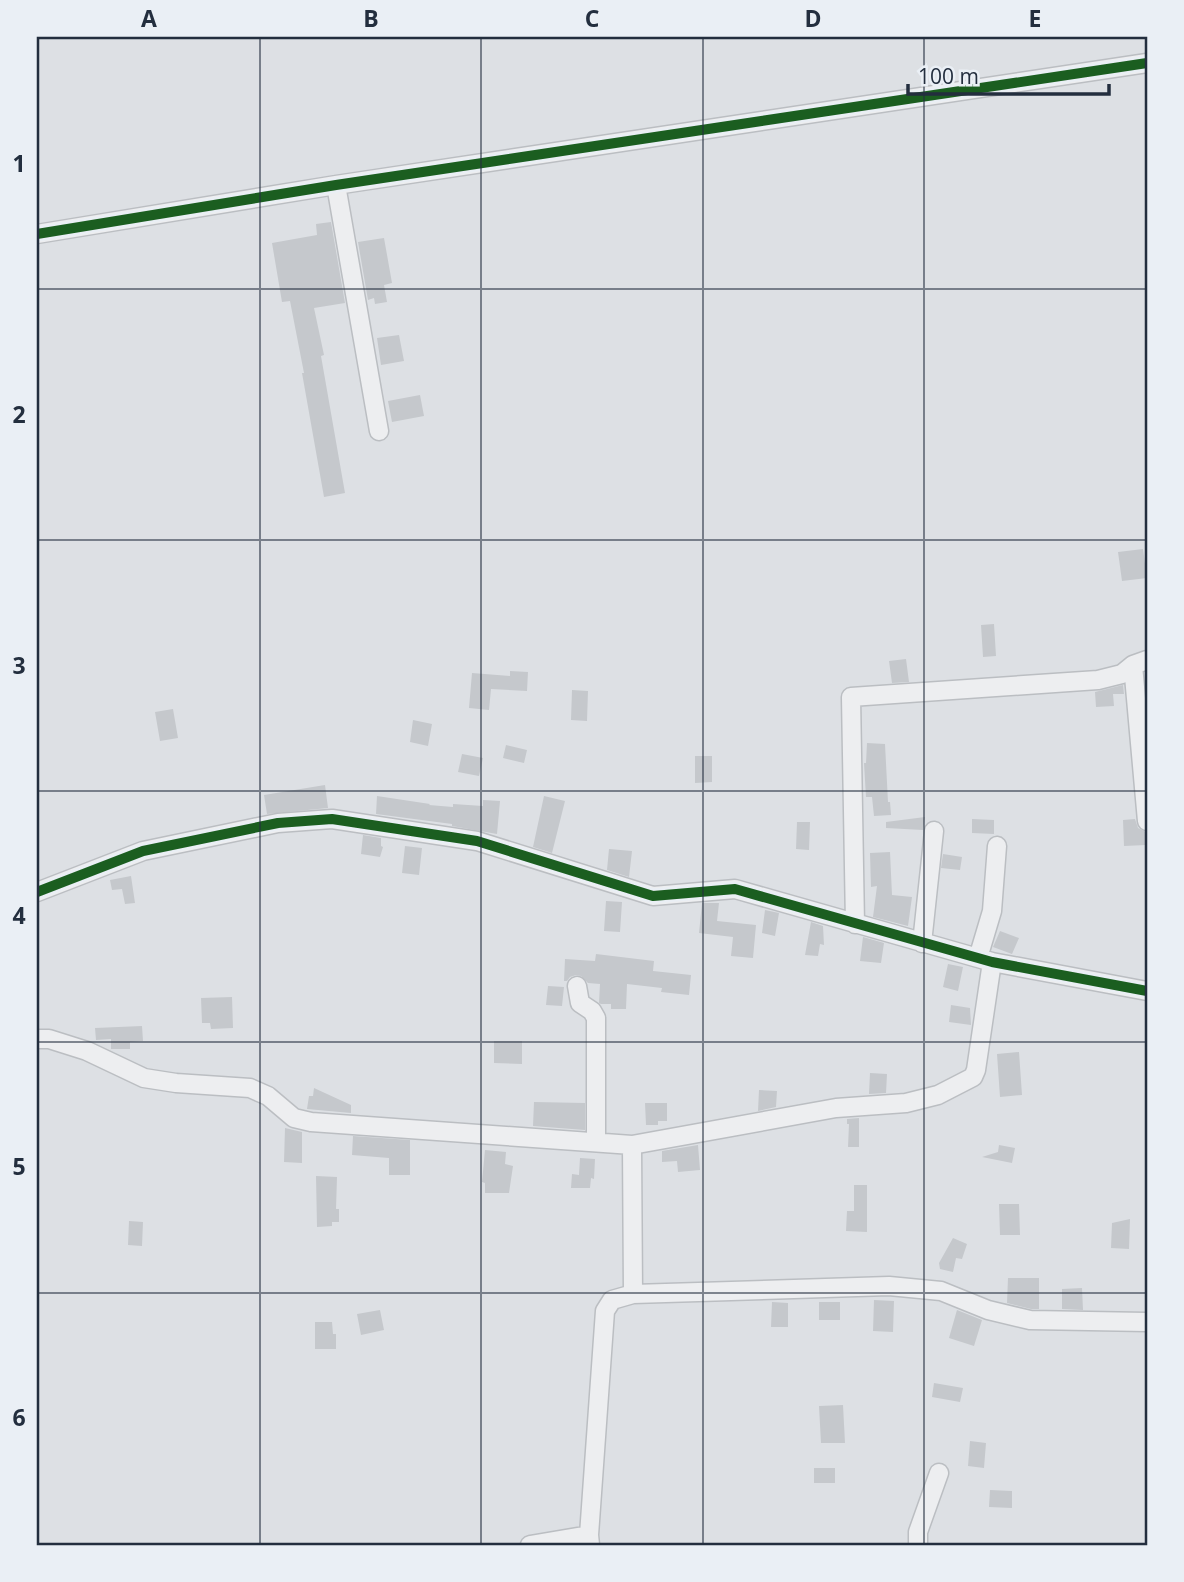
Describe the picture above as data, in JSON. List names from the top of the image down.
{
  "scale_bar": "100 m",
  "grid": {
    "columns": [
      "A",
      "B",
      "C",
      "D",
      "E"
    ],
    "rows": [
      "1",
      "2",
      "3",
      "4",
      "5",
      "6"
    ]
  }
}
